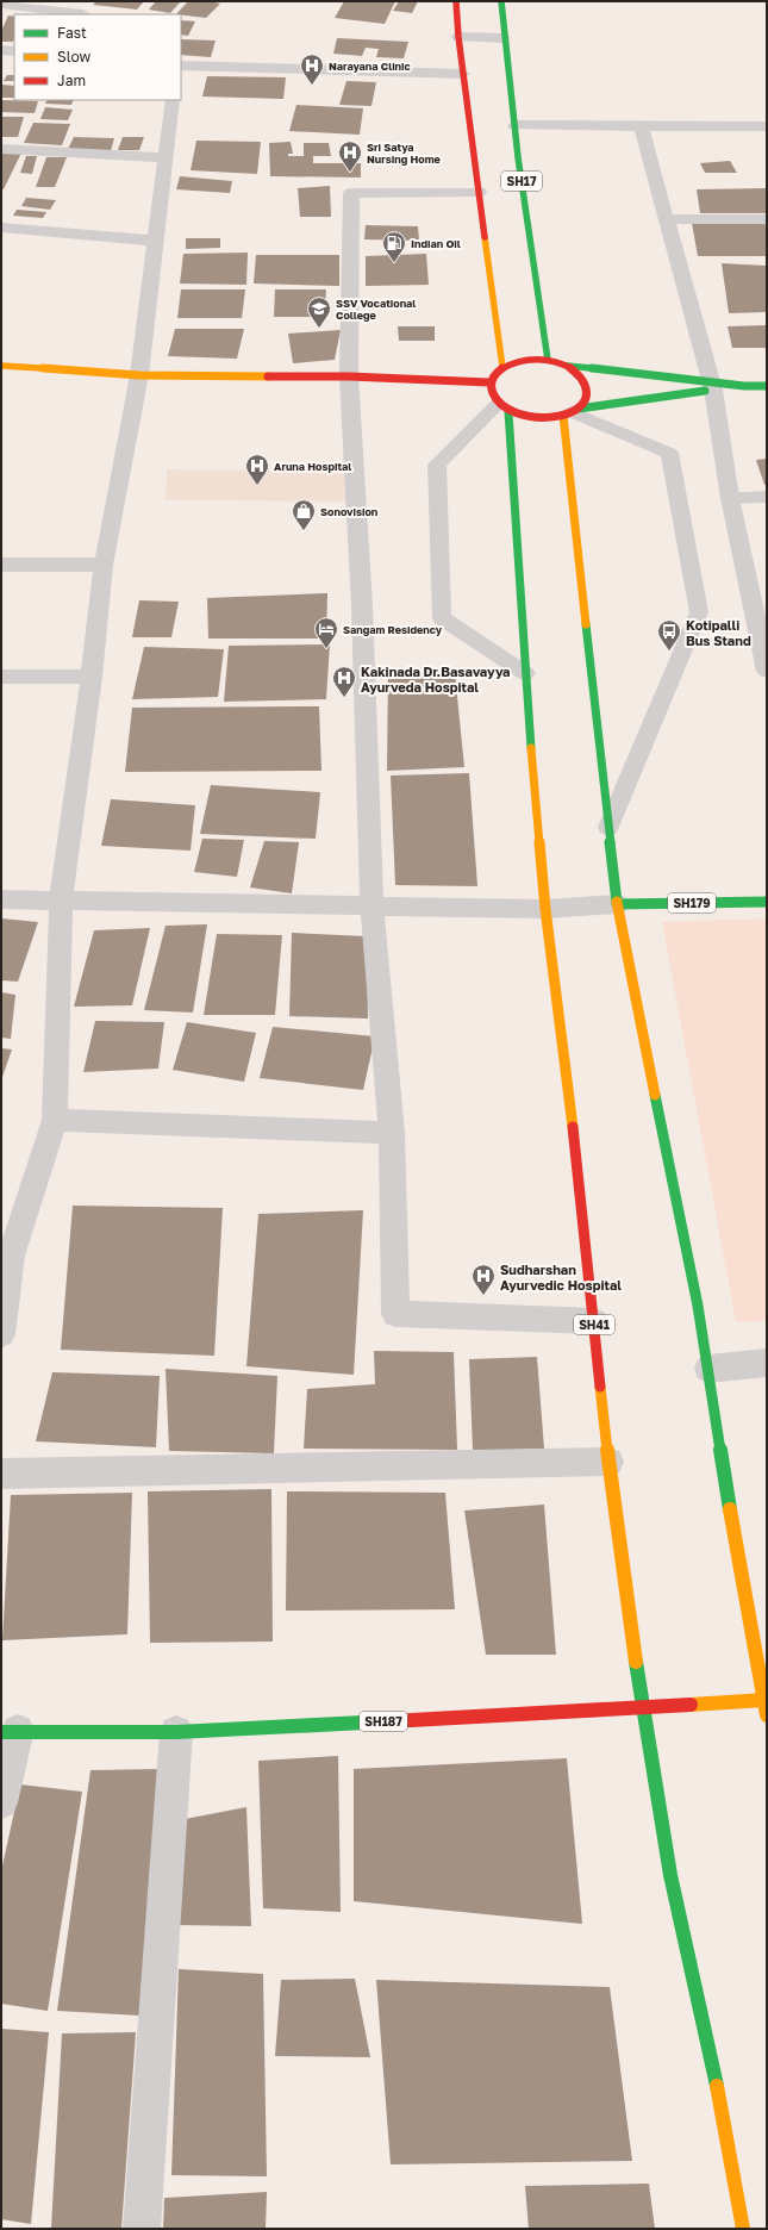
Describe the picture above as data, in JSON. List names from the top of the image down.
{
  "streets": {
    "main road": [
      "SH17",
      "SH179",
      "SH41",
      "SH187"
    ]
  },
  "crossings": [
    ["SH17", "SH41"],
    ["SH41", "SH187"]
  ],
  "places": {
    "hospital": [
      "Narayana Clinic",
      "Sri Satya Nursing Home",
      "Aruna Hospital",
      "Kakinada Dr.Basavayya Ayurveda Hospital",
      "Sudharshan Ayurvedic Hospital"
    ],
    "fuel station": ["Indian Oil"],
    "school or university": ["SSV Vocational College"],
    "shop": ["Sonovision"],
    "hotel": ["Sangam Residency"],
    "bus stop": ["Kotipalli Bus Stand"]
  },
  "legend": ["Fast", "Slow", "Jam"]
}
